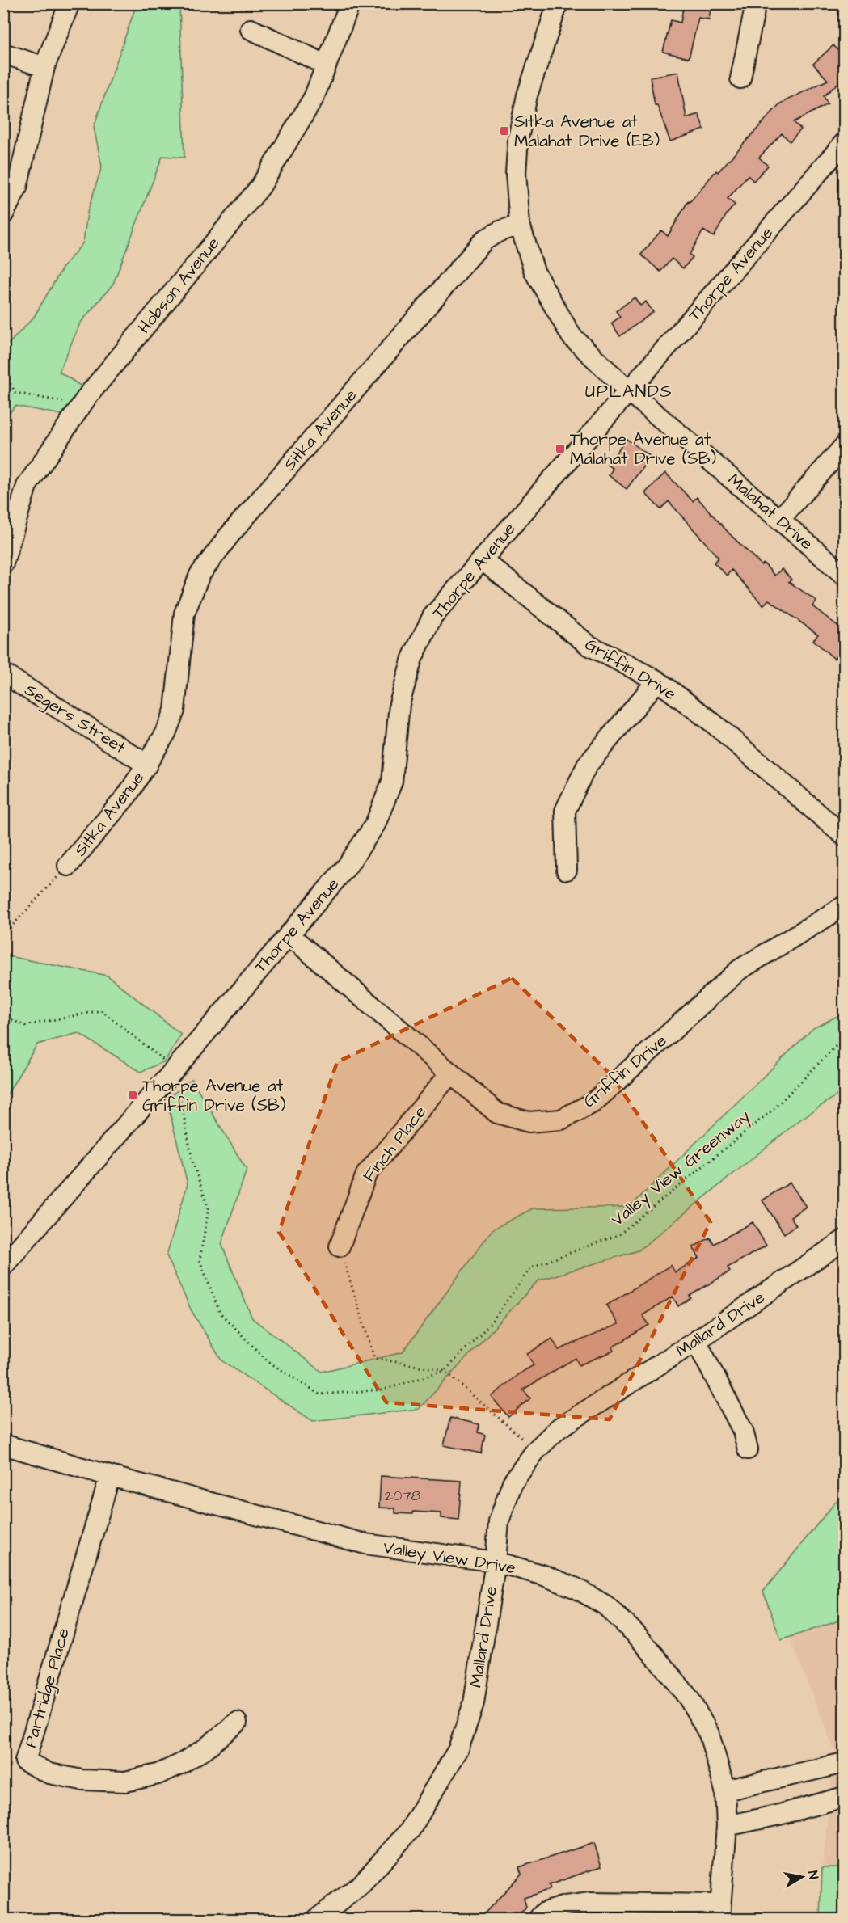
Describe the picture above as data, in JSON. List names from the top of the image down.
{
  "streets": {
    "street": [
      "Thorpe Avenue",
      "Hobson Avenue",
      "Sitka Avenue",
      "Malahat Drive",
      "Griffin Drive",
      "Segers Street",
      "Finch Place",
      "Mallard Drive",
      "Valley View Drive",
      "Partridge Place"
    ],
    "path": ["Valley View Greenway"]
  },
  "crossings": [
    ["Thorpe Avenue", "Malahat Drive"],
    ["Thorpe Avenue", "Griffin Drive"],
    ["Thorpe Avenue", "Valley View Greenway"],
    ["Sitka Avenue", "Malahat Drive"],
    ["Sitka Avenue", "Segers Street"],
    ["Griffin Drive", "Finch Place"],
    ["Mallard Drive", "Valley View Drive"],
    ["Valley View Drive", "Partridge Place"]
  ],
  "districts": ["UPLANDS"],
  "places": {
    "transit": ["Sitka Avenue at Malahat Drive (EB)", "Thorpe Avenue at Malahat Drive (SB)", "Thorpe Avenue at Griffin Drive (SB)"]
  },
  "house_numbers": ["2078"],
  "north": "right"
}
